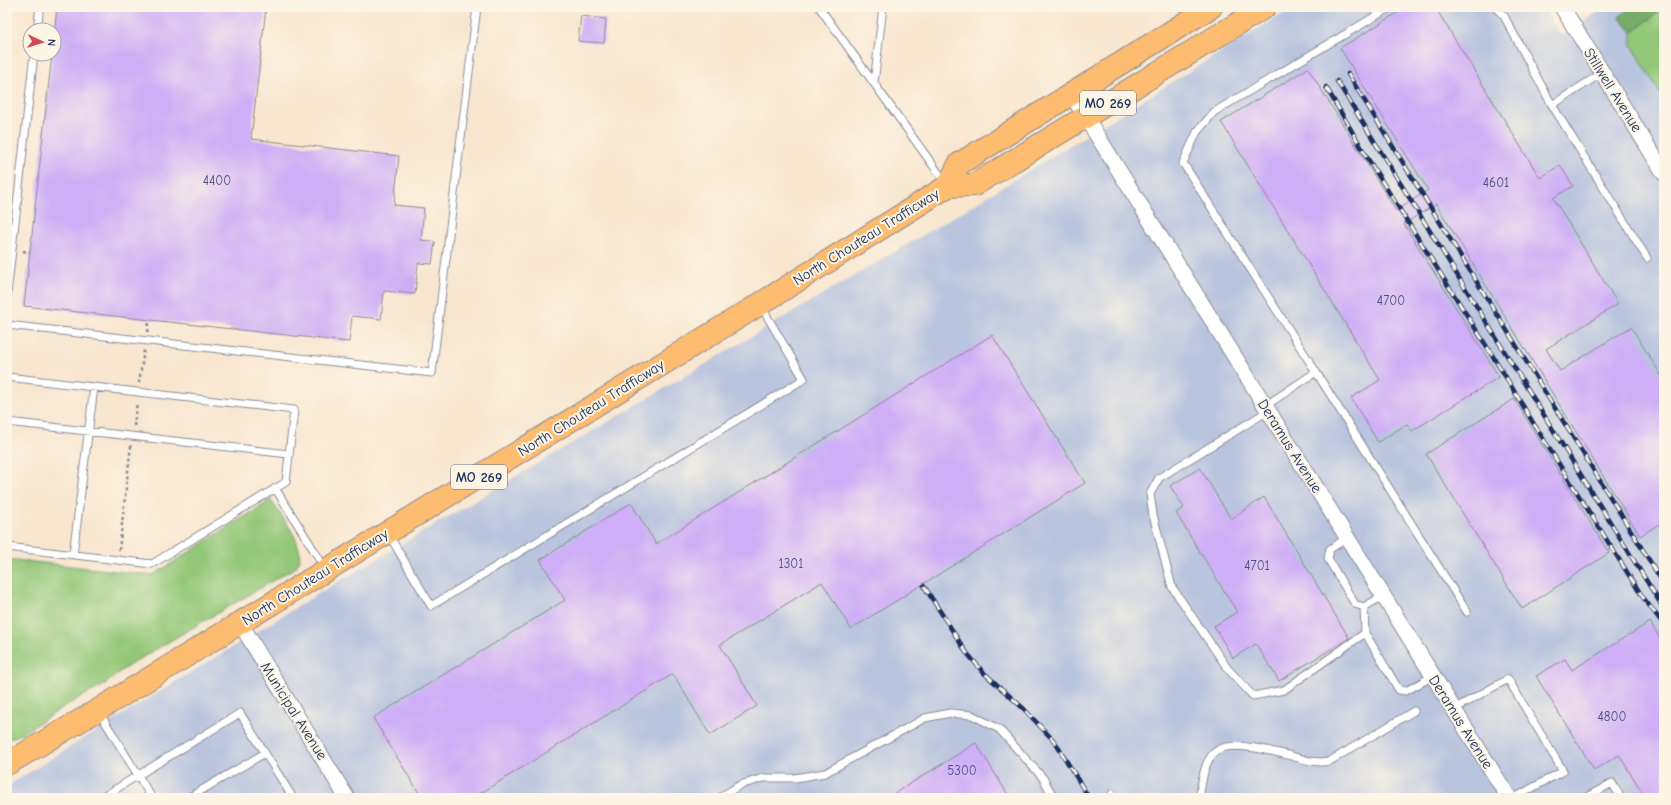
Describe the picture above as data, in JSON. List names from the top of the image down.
{
  "streets": {
    "main road": ["MO 269", "North Chouteau Trafficway"],
    "street": ["Stillwell Avenue", "Deramus Avenue", "Municipal Avenue"]
  },
  "crossings": [
    ["North Chouteau Trafficway", "Deramus Avenue"],
    ["North Chouteau Trafficway", "Municipal Avenue"]
  ],
  "house_numbers": [
    "4400",
    "4601",
    "4700",
    "1301",
    "4701",
    "4800",
    "5300"
  ],
  "north": "right"
}
